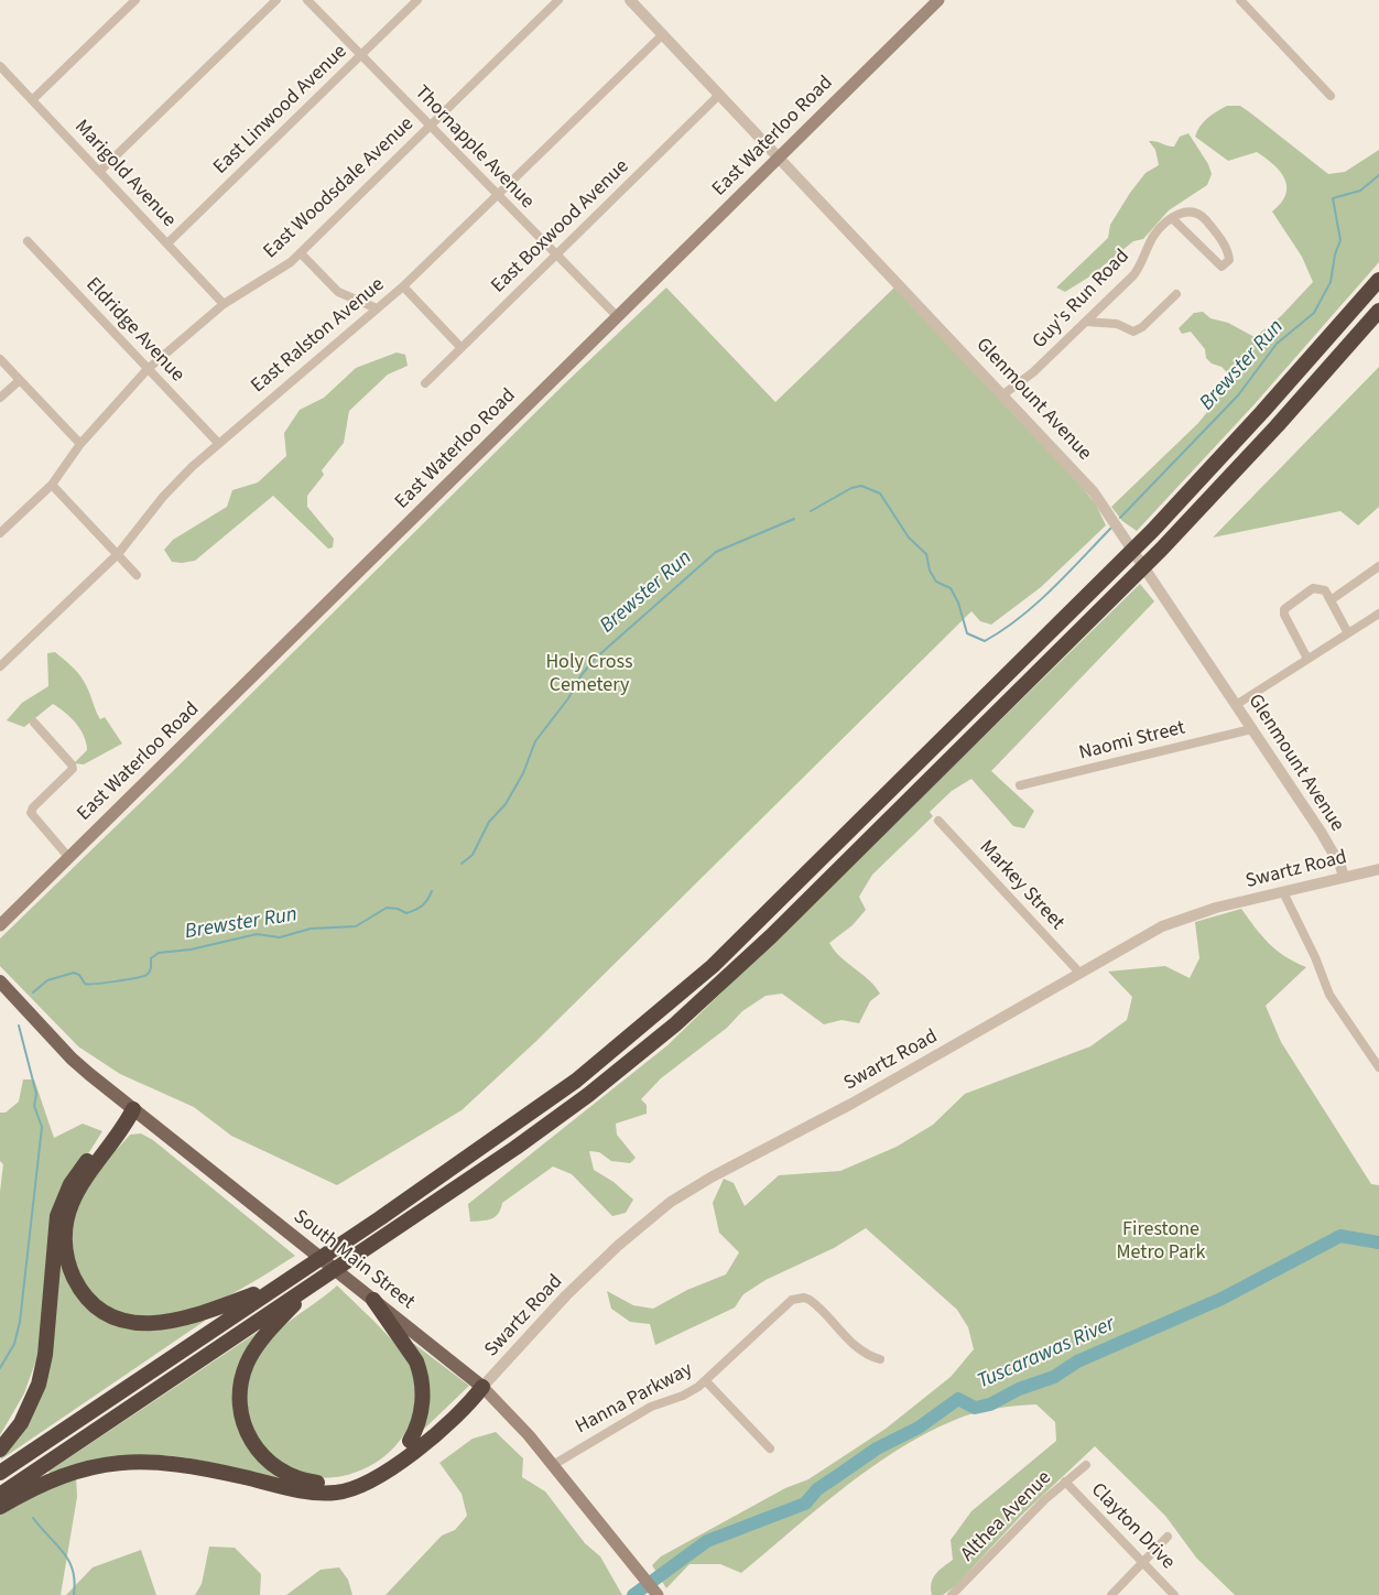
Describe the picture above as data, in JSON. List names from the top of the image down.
{
  "streets": {
    "main road": ["East Waterloo Road", "South Main Street"],
    "street": [
      "East Linwood Avenue",
      "Thornapple Avenue",
      "Marigold Avenue",
      "East Woodsdale Avenue",
      "East Boxwood Avenue",
      "Guy's Run Road",
      "Eldridge Avenue",
      "East Ralston Avenue",
      "Glenmount Avenue",
      "Naomi Street",
      "Swartz Road",
      "Markey Street",
      "Hanna Parkway",
      "Althea Avenue",
      "Clayton Drive"
    ]
  },
  "crossings": [
    ["East Linwood Avenue", "Thornapple Avenue"],
    ["East Linwood Avenue", "Marigold Avenue"],
    ["East Waterloo Road", "Thornapple Avenue"],
    ["East Waterloo Road", "Glenmount Avenue"],
    ["Thornapple Avenue", "East Woodsdale Avenue"],
    ["Thornapple Avenue", "East Boxwood Avenue"],
    ["Thornapple Avenue", "East Ralston Avenue"],
    ["Marigold Avenue", "East Woodsdale Avenue"],
    ["East Woodsdale Avenue", "Eldridge Avenue"],
    ["East Boxwood Avenue", "Glenmount Avenue"],
    ["Guy's Run Road", "Glenmount Avenue"],
    ["Eldridge Avenue", "East Ralston Avenue"],
    ["East Ralston Avenue", "Glenmount Avenue"],
    ["Glenmount Avenue", "Naomi Street"],
    ["Glenmount Avenue", "Swartz Road"],
    ["Swartz Road", "Markey Street"],
    ["Swartz Road", "South Main Street"],
    ["South Main Street", "Hanna Parkway"],
    ["Althea Avenue", "Clayton Drive"]
  ],
  "water": ["Brewster Run", "Tuscarawas River"],
  "parks": ["Holy Cross Cemetery", "Firestone Metro Park"]
}
